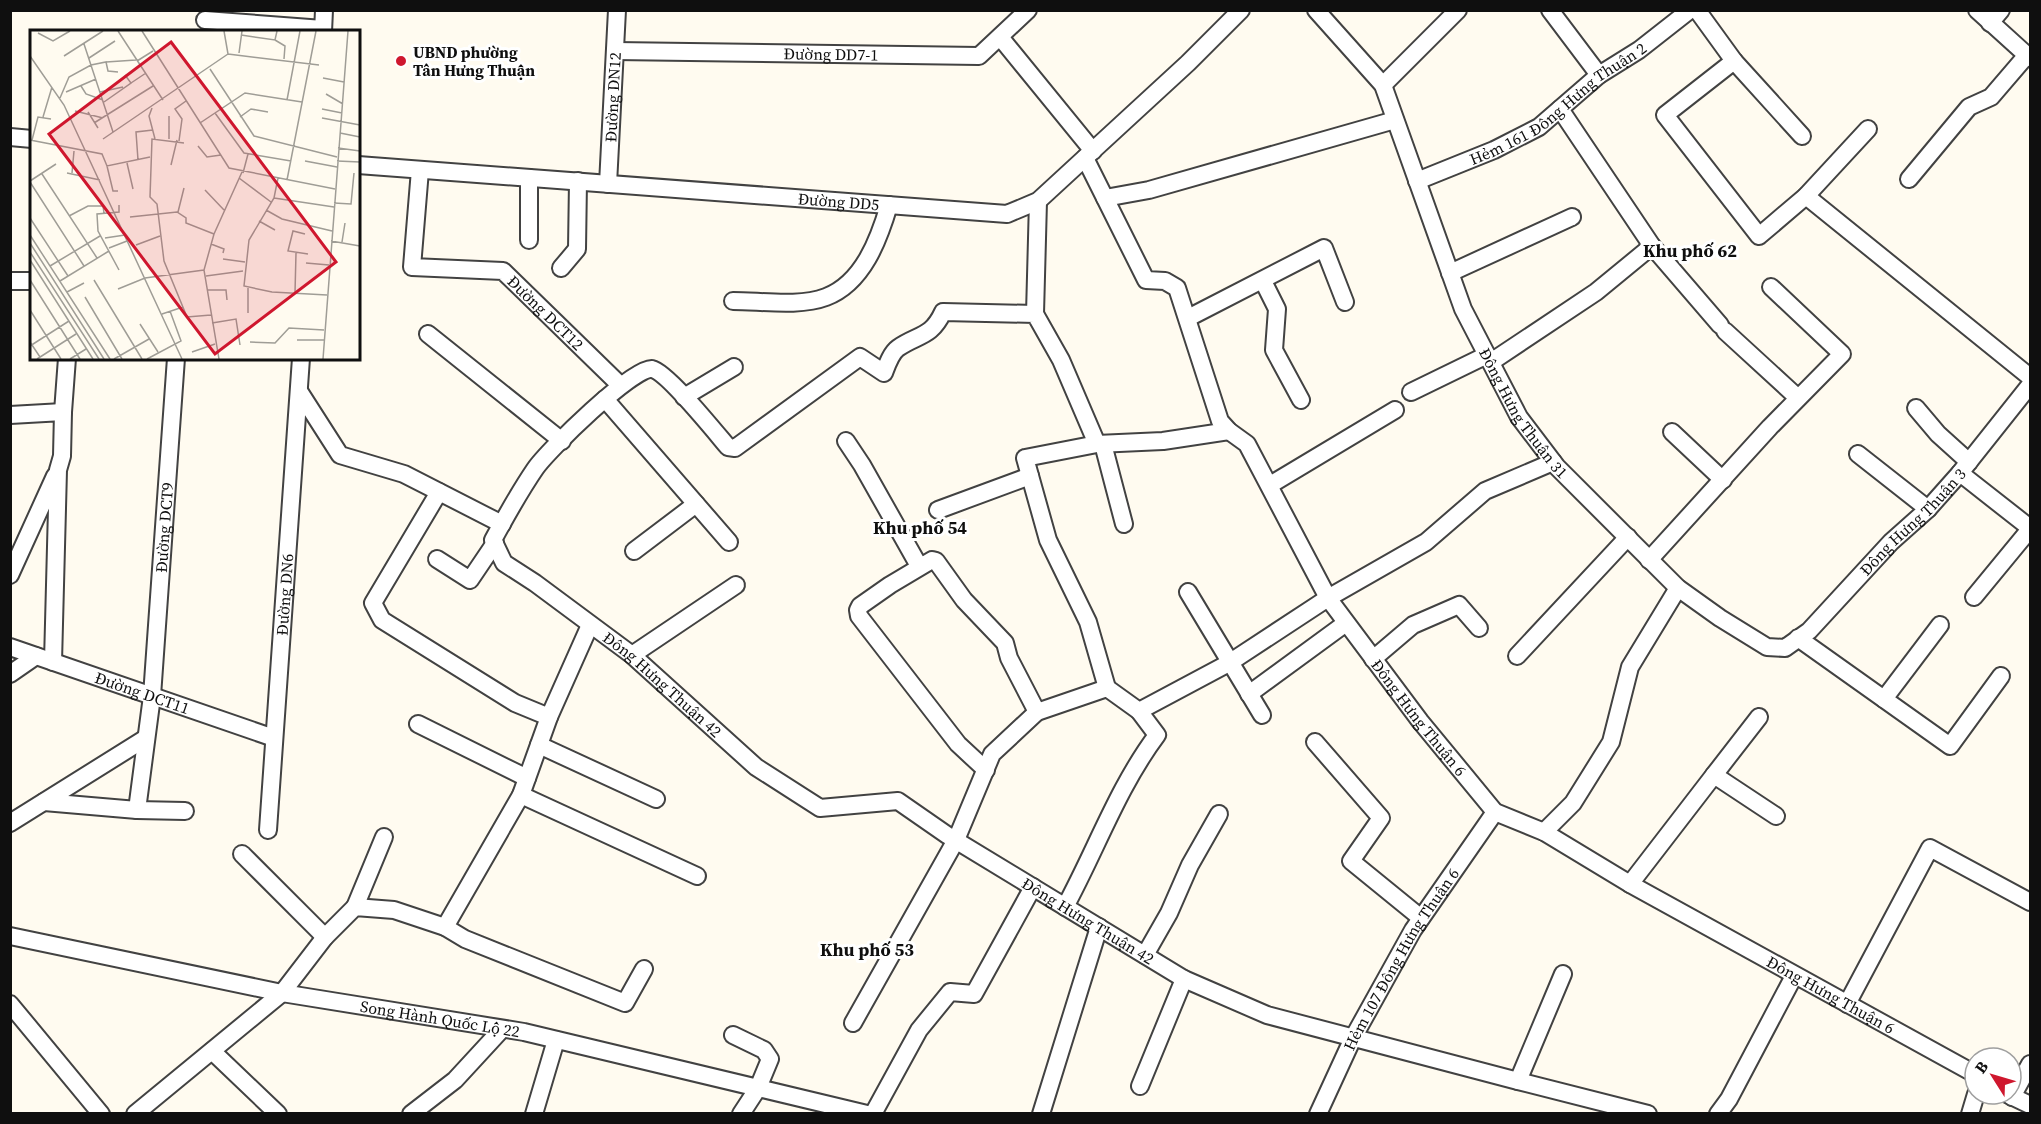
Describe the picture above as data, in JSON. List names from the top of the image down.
{
  "streets": {
    "street": [
      "Đường DD7-1",
      "Đường DN12",
      "Hẻm 161 Đông Hưng Thuận 2",
      "Đường DD5",
      "Đường DCT12",
      "Đông Hưng Thuận 31",
      "Đông Hưng Thuận 3",
      "Đường DCT9",
      "Đường DN6",
      "Đông Hưng Thuận 42",
      "Đường DCT11",
      "Đông Hưng Thuận 6",
      "Hẻm 107 Đông Hưng Thuận 6",
      "Song Hành Quốc Lộ 22"
    ]
  },
  "crossings": [
    ["Đường DD7-1", "Đường DN12"],
    ["Đường DD7-1", "Đông Hưng Thuận 6"],
    ["Đường DN12", "Đường DD5"],
    ["Hẻm 161 Đông Hưng Thuận 2", "Đông Hưng Thuận 31"],
    ["Đường DD5", "Đường DCT12"],
    ["Đường DD5", "Đông Hưng Thuận 6"],
    ["Đông Hưng Thuận 31", "Đông Hưng Thuận 3"],
    ["Đường DCT9", "Đường DCT11"],
    ["Đường DN6", "Đường DCT11"],
    ["Đông Hưng Thuận 42", "Hẻm 107 Đông Hưng Thuận 6"],
    ["Đông Hưng Thuận 6", "Hẻm 107 Đông Hưng Thuận 6"]
  ],
  "districts": ["Khu phố 62", "Khu phố 54", "Khu phố 53"],
  "places": ["UBND phường Tân Hưng Thuận"],
  "north": "top left"
}
